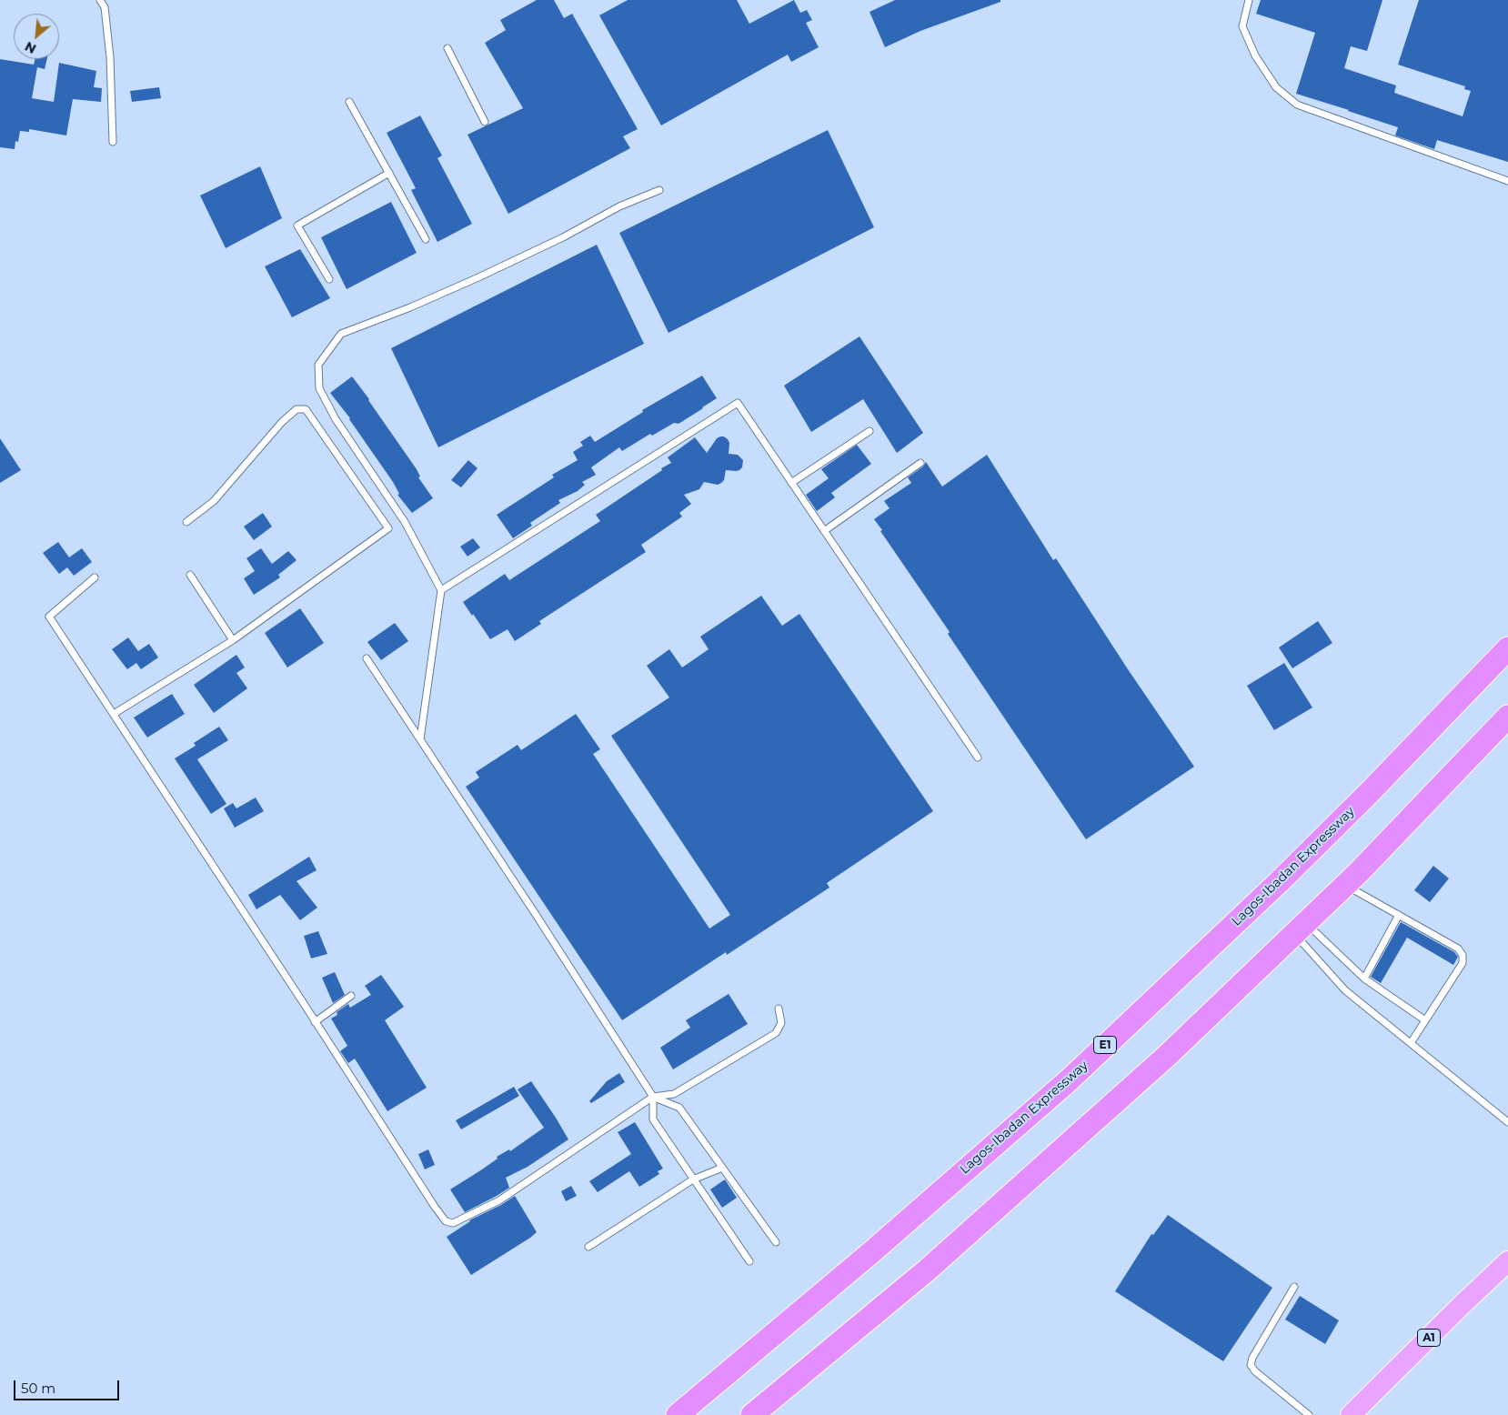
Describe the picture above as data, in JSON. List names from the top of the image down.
{
  "streets": {
    "highway": ["Lagos-Ibadan Expressway", "E1", "A1"]
  },
  "scale_bar": "50 m",
  "north": "bottom left"
}
